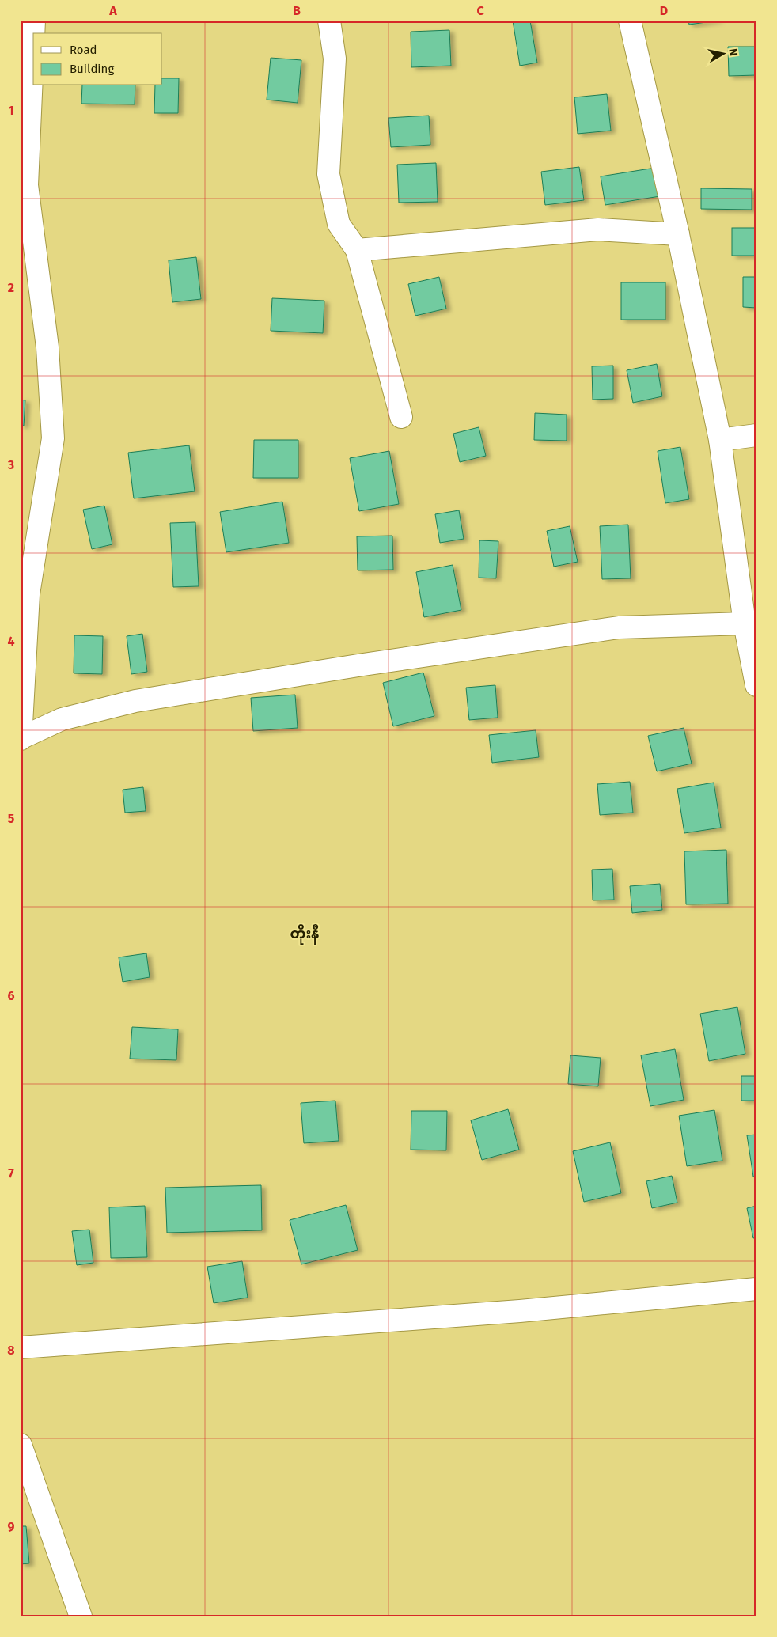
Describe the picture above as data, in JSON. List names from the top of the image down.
{
  "districts": ["တိုးနီ"],
  "legend": ["Road", "Building"],
  "north": "right",
  "grid": {
    "columns": [
      "A",
      "B",
      "C",
      "D"
    ],
    "rows": [
      "1",
      "2",
      "3",
      "4",
      "5",
      "6",
      "7",
      "8",
      "9"
    ]
  }
}
